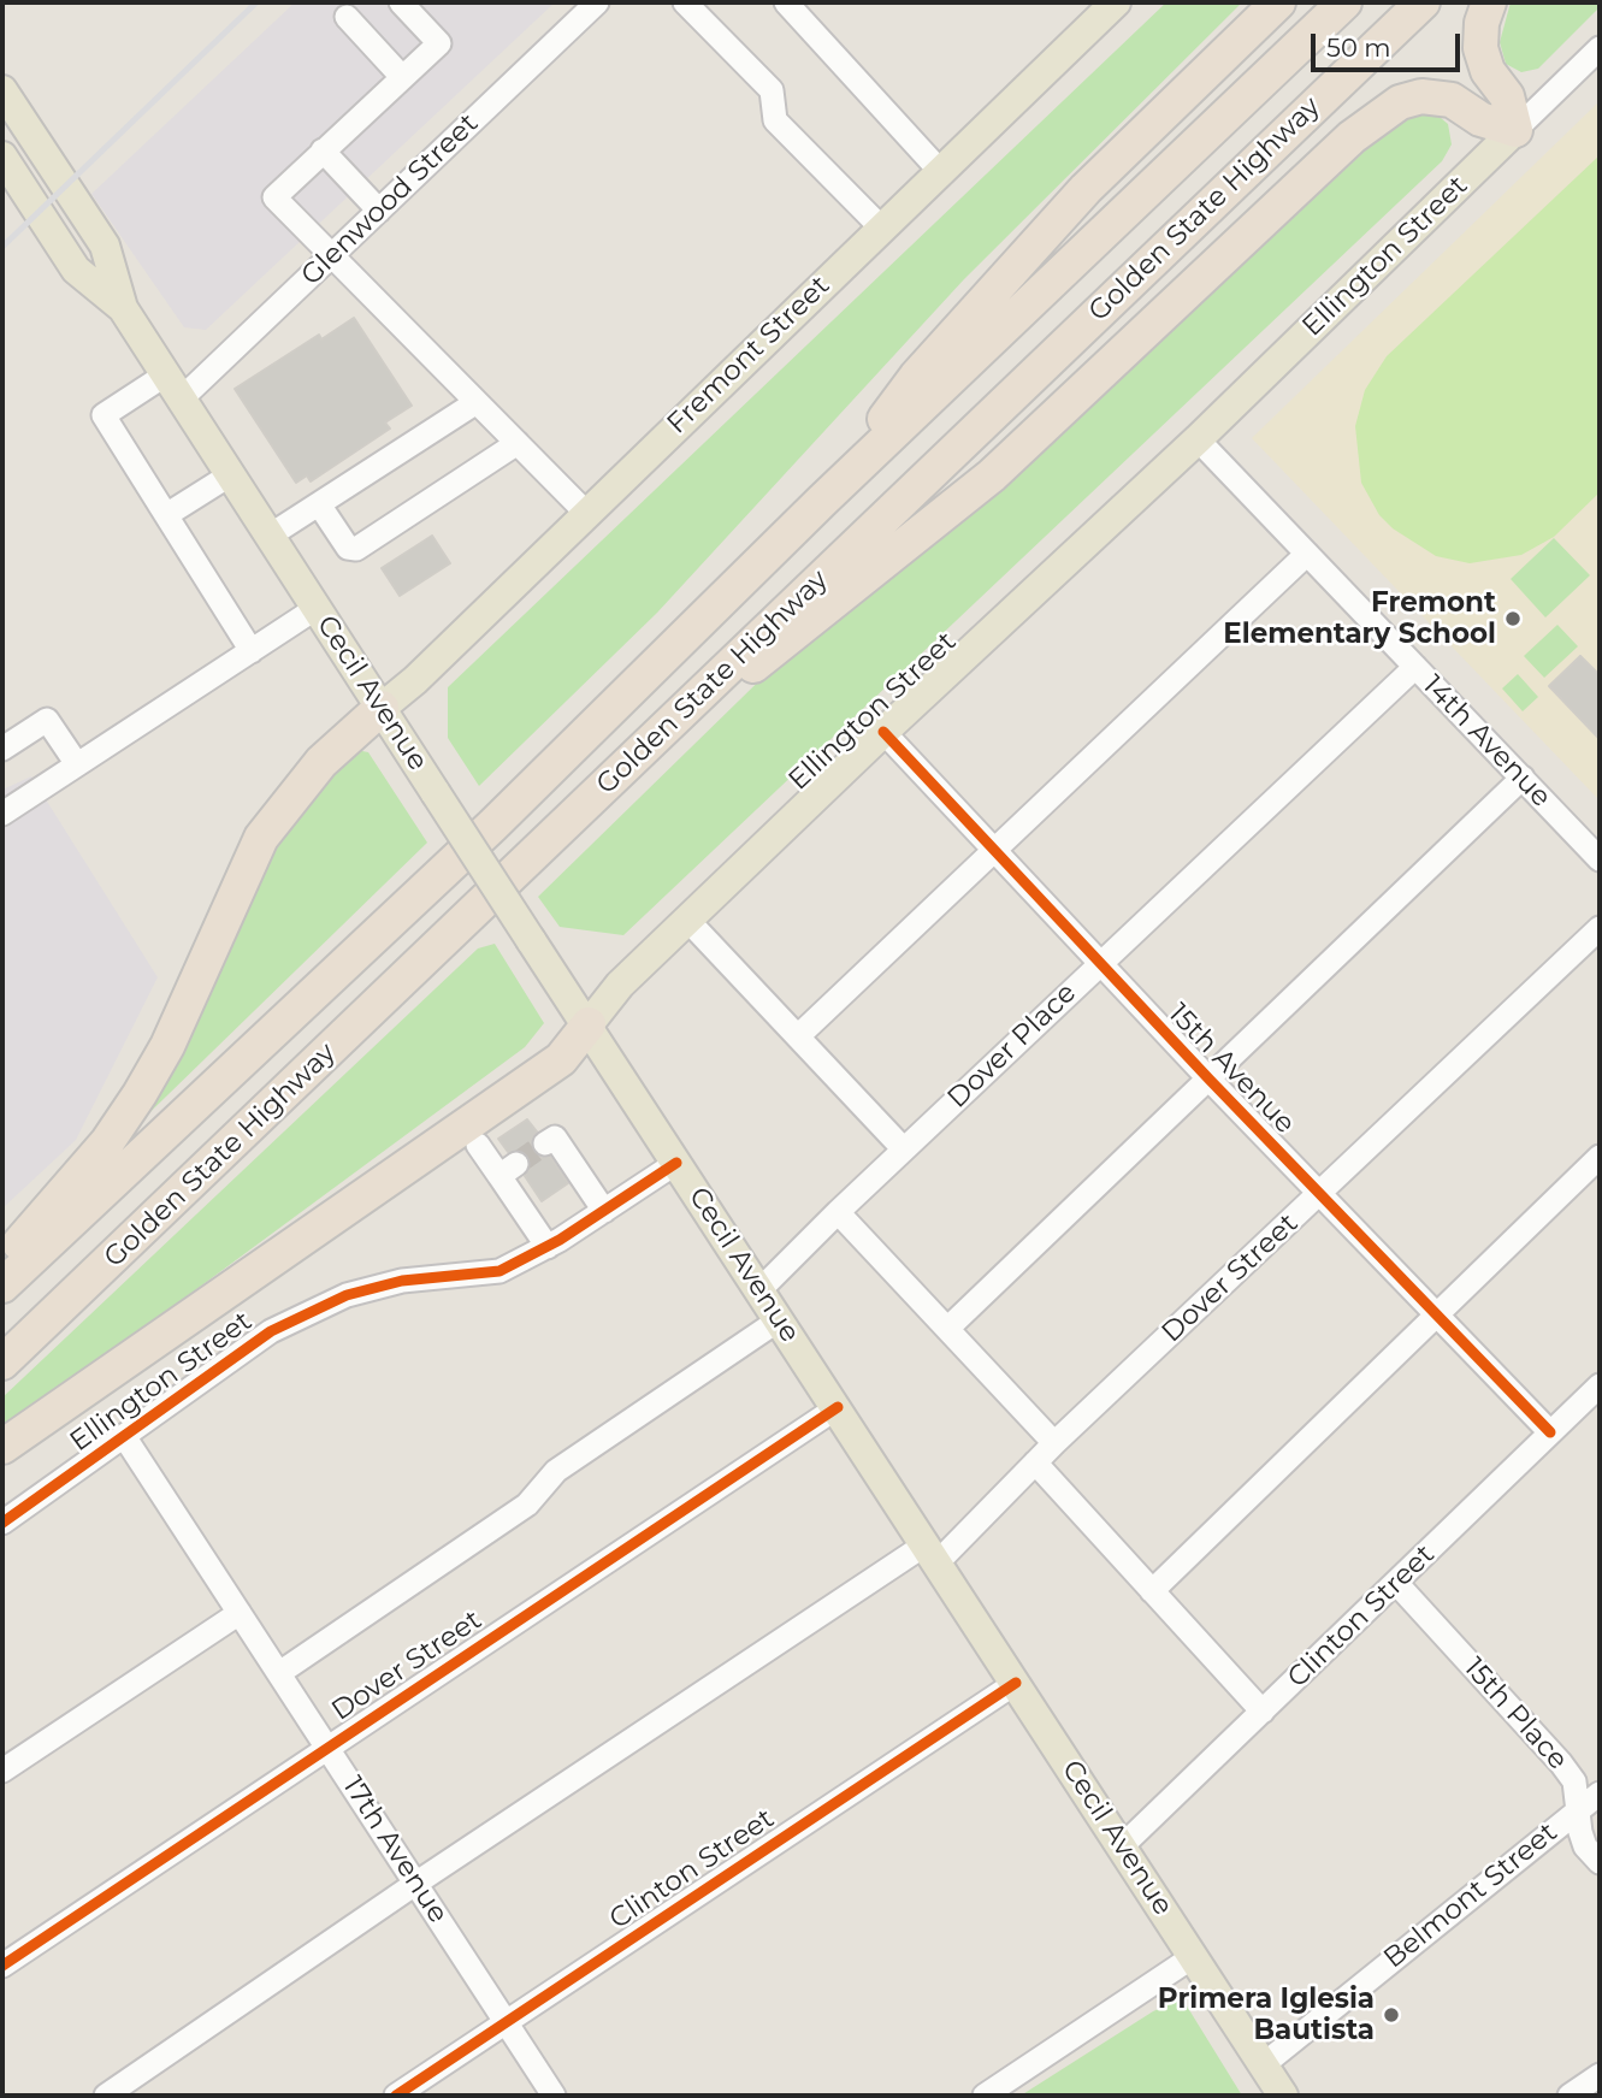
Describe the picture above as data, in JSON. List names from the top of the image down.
{
  "streets": {
    "highway": ["Golden State Highway"],
    "main road": ["Ellington Street", "Fremont Street", "Cecil Avenue"],
    "street": [
      "Glenwood Street",
      "14th Avenue",
      "Dover Place",
      "15th Avenue",
      "Dover Street",
      "Clinton Street",
      "15th Place",
      "17th Avenue",
      "Belmont Street"
    ]
  },
  "crossings": [
    ["Glenwood Street", "Cecil Avenue"],
    ["Ellington Street", "Cecil Avenue"],
    ["Ellington Street", "14th Avenue"],
    ["Ellington Street", "15th Avenue"],
    ["Ellington Street", "17th Avenue"],
    ["Fremont Street", "Cecil Avenue"],
    ["Cecil Avenue", "Dover Place"],
    ["Cecil Avenue", "Dover Street"],
    ["Cecil Avenue", "Clinton Street"],
    ["Cecil Avenue", "Belmont Street"],
    ["14th Avenue", "Dover Place"],
    ["Dover Place", "15th Avenue"],
    ["15th Avenue", "Dover Street"],
    ["15th Avenue", "Clinton Street"],
    ["Dover Street", "17th Avenue"],
    ["Clinton Street", "15th Place"],
    ["Clinton Street", "17th Avenue"],
    ["15th Place", "Belmont Street"]
  ],
  "places": ["Fremont Elementary School", "Primera Iglesia Bautista"],
  "scale_bar": "50 m"
}
